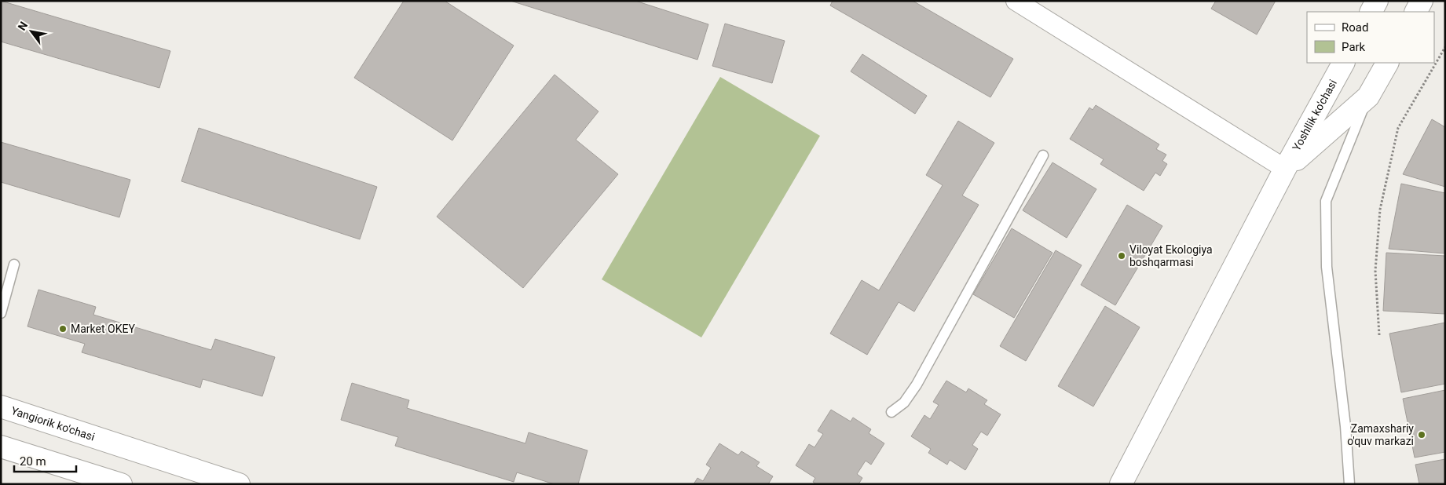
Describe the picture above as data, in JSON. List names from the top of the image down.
{
  "streets": {
    "main road": ["Yoshllik ko'chasi", "Yangiorik ko'chasi"]
  },
  "places": ["Viloyat Ekologiya boshqarmasi", "Market OKEY", "Zamaxshariy o'quv markazi"],
  "legend": ["Road", "Park"],
  "scale_bar": "20 m",
  "north": "top left"
}
